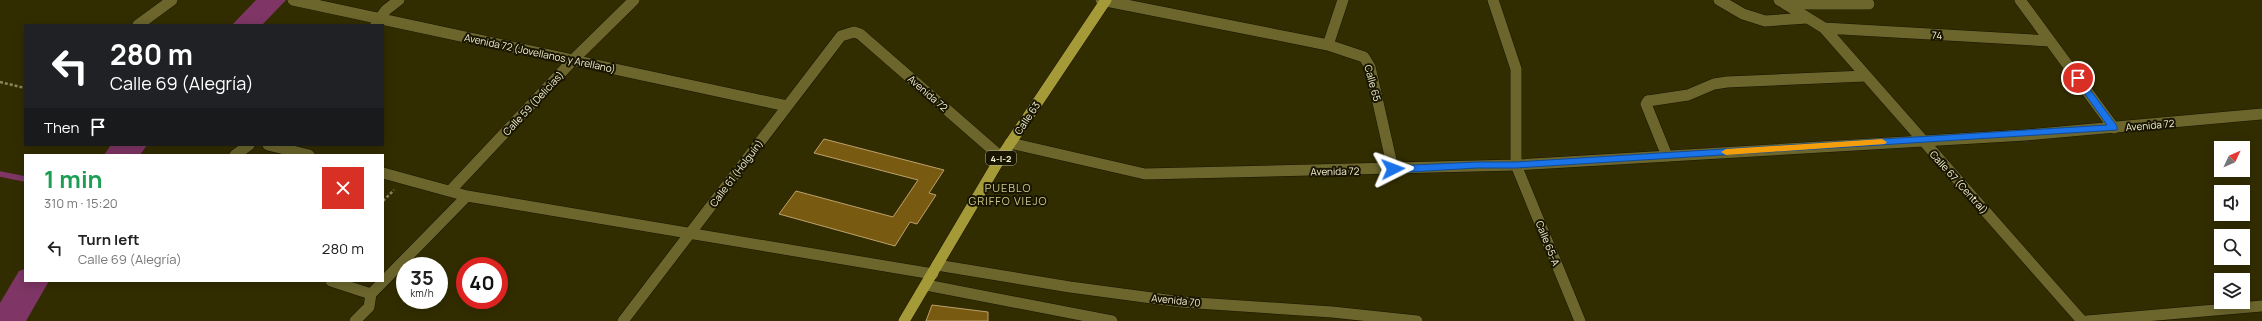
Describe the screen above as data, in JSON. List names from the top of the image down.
{
  "streets": {
    "main road": ["Calle 63", "4-I-2"],
    "street": [
      "74",
      "Avenida 72 (Jovellanos y Arellano)",
      "Calle 65",
      "Avenida 72",
      "Calle 59 (Delicias)",
      "Calle 61 (Holguín)",
      "Calle 67 (Central)",
      "Calle 65-A",
      "Avenida 70"
    ]
  },
  "crossings": [
    ["74", "Calle 67 (Central)"],
    ["Avenida 72 (Jovellanos y Arellano)", "Calle 59 (Delicias)"],
    ["Avenida 72 (Jovellanos y Arellano)", "Calle 61 (Holguín)"],
    ["Calle 65", "Avenida 72"],
    ["Calle 65", "Calle 63"],
    ["Avenida 72", "Calle 63"],
    ["Avenida 72", "Calle 61 (Holguín)"],
    ["Avenida 72", "Calle 67 (Central)"],
    ["Avenida 72", "Calle 65-A"],
    ["Calle 59 (Delicias)", "Avenida 70"],
    ["Calle 63", "Avenida 70"],
    ["Calle 61 (Holguín)", "Avenida 70"]
  ],
  "districts": ["PUEBLO GRIFFO VIEJO"],
  "north": "top right",
  "page": {
    "turn": ["280 m", "Calle 69 (Alegría)"],
    "then": "Then",
    "heading": ["1 min", "310 m · 15:20"],
    "list": [
      {
        "name": "Turn left",
        "note": "Calle 69 (Alegría)",
        "value": "280 m"
      }
    ],
    "speed": "35 km/h",
    "limit": "40"
  }
}
